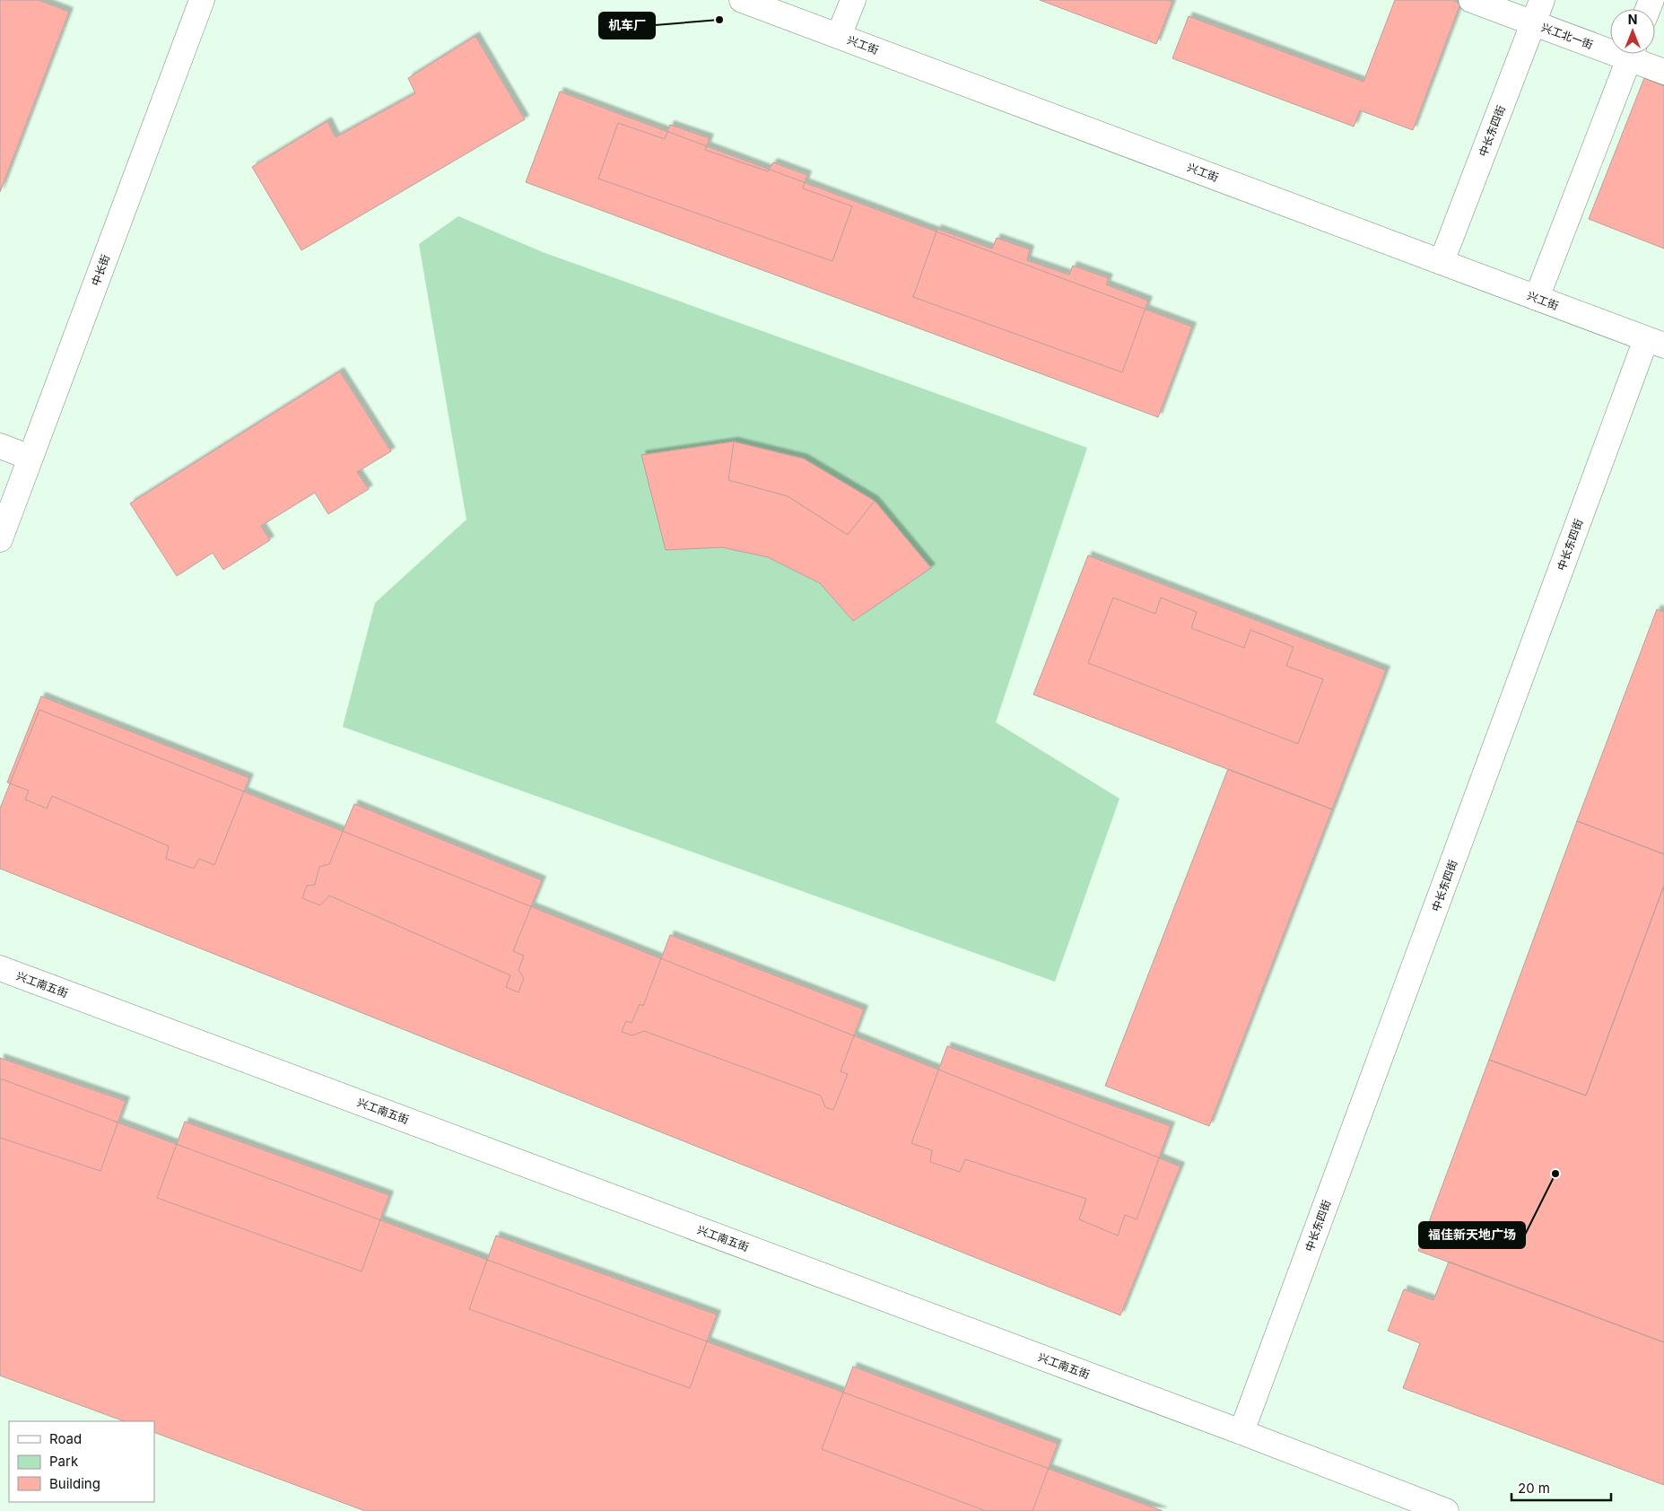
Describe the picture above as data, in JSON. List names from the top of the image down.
{
  "streets": {
    "street": [
      "兴工北一街",
      "兴工街",
      "中长东四街",
      "中长街",
      "兴工南五街"
    ]
  },
  "crossings": [
    ["兴工北一街", "中长东四街"],
    ["兴工街", "中长东四街"],
    ["中长东四街", "兴工南五街"]
  ],
  "places": ["机车厂", "福佳新天地广场"],
  "legend": ["Road", "Park", "Building"],
  "scale_bar": "20 m",
  "north": "top"
}
